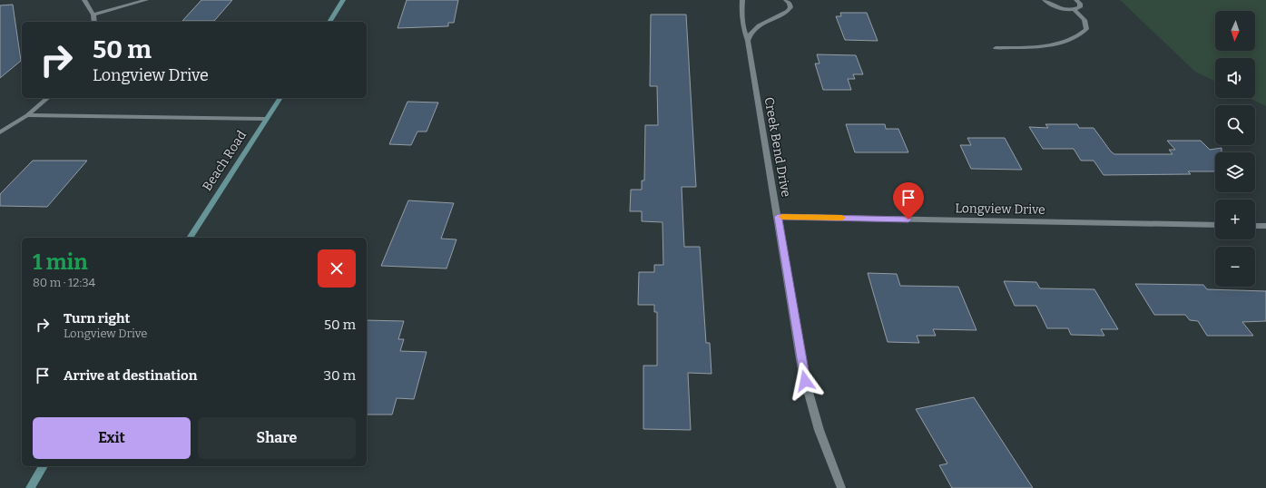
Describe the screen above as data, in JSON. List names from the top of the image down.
{
  "streets": {
    "street": ["Creek Bend Drive", "Beach Road", "Longview Drive"]
  },
  "crossings": [
    ["Creek Bend Drive", "Longview Drive"]
  ],
  "north": "bottom",
  "page": {
    "map_buttons": ["+", "−"],
    "turn": ["50 m", "Longview Drive"],
    "heading": ["1 min", "80 m · 12:34"],
    "list": [
      {
        "name": "Turn right",
        "note": "Longview Drive",
        "value": "50 m"
      },
      {
        "name": "Arrive at destination",
        "value": "30 m"
      }
    ],
    "buttons": ["Exit", "Share"]
  }
}
